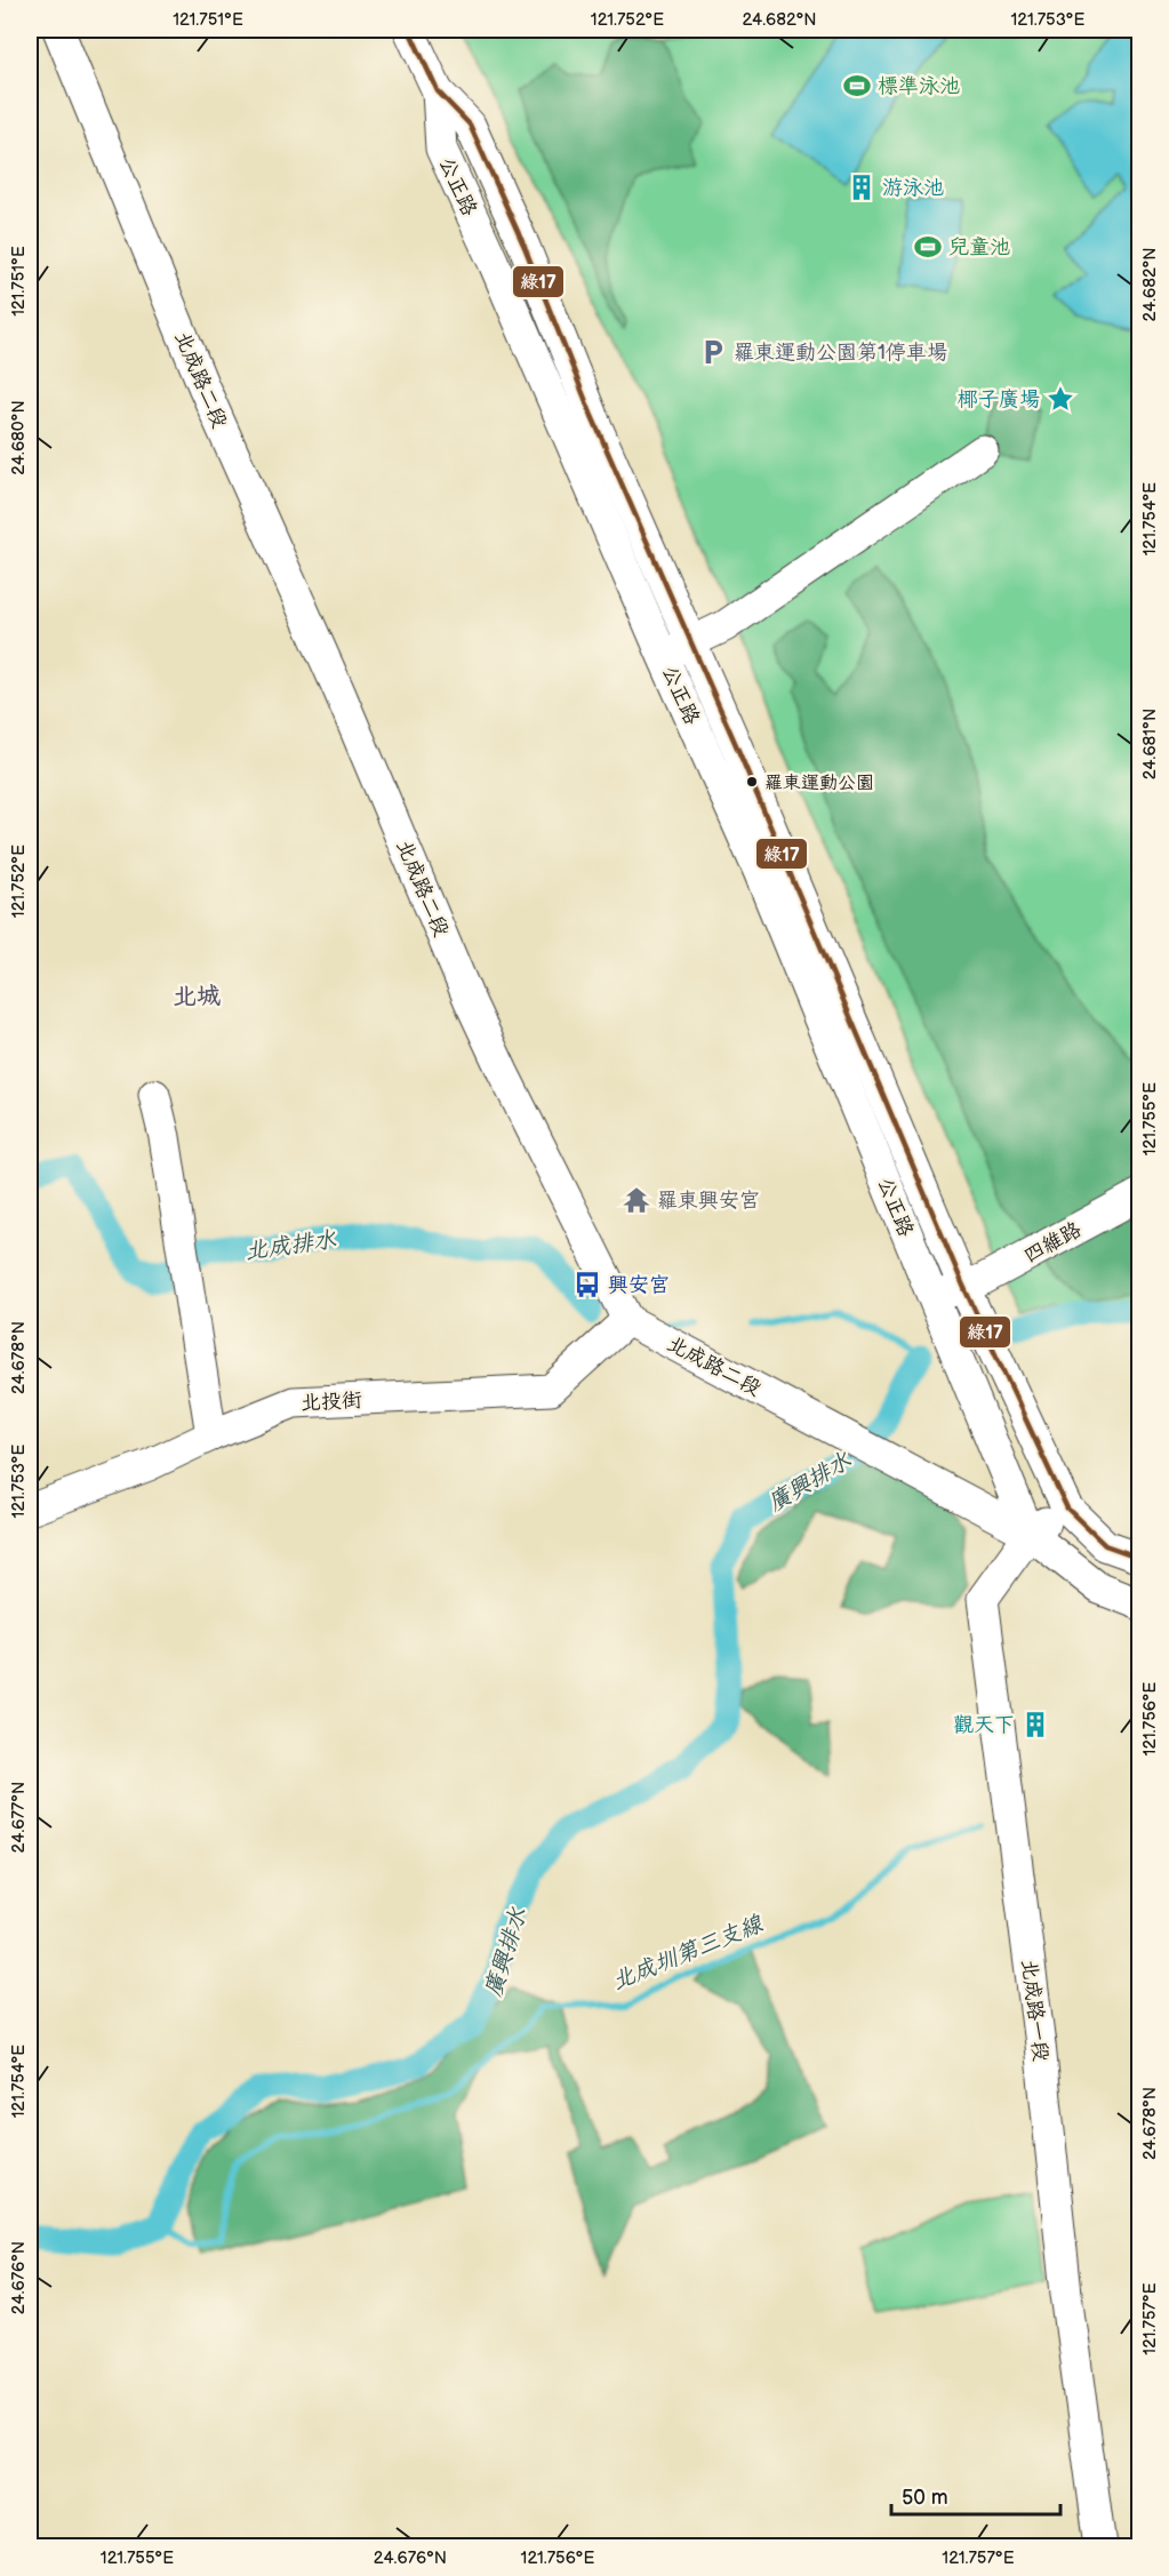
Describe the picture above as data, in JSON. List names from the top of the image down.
{
  "streets": {
    "street": [
      "公正路",
      "北成路二段",
      "四維路",
      "北投街",
      "北成路一段"
    ]
  },
  "crossings": [
    ["公正路", "北成路二段"],
    ["公正路", "四維路"],
    ["公正路", "北成路一段"],
    ["北成路二段", "北投街"],
    ["北成路二段", "北成路一段"]
  ],
  "districts": ["北城"],
  "water": ["北成排水", "廣興排水", "北成圳第三支線"],
  "places": {
    "sports": ["標準泳池", "兒童池"],
    "building": ["游泳池", "觀天下"],
    "parking": ["羅東運動公園第1停車場"],
    "place": ["椰子廣場"],
    "other": ["羅東運動公園"],
    "temple": ["羅東興安宮"],
    "bus stop": ["興安宮"]
  },
  "lines": ["transit line 綠17"],
  "scale_bar": "50 m",
  "coordinates": [
    "121.751°E",
    "121.752°E",
    "24.682°N",
    "121.753°E",
    "24.680°N",
    "121.754°E",
    "24.681°N",
    "121.755°E",
    "24.678°N",
    "121.756°E",
    "24.677°N",
    "24.676°N",
    "121.757°E"
  ]
}
